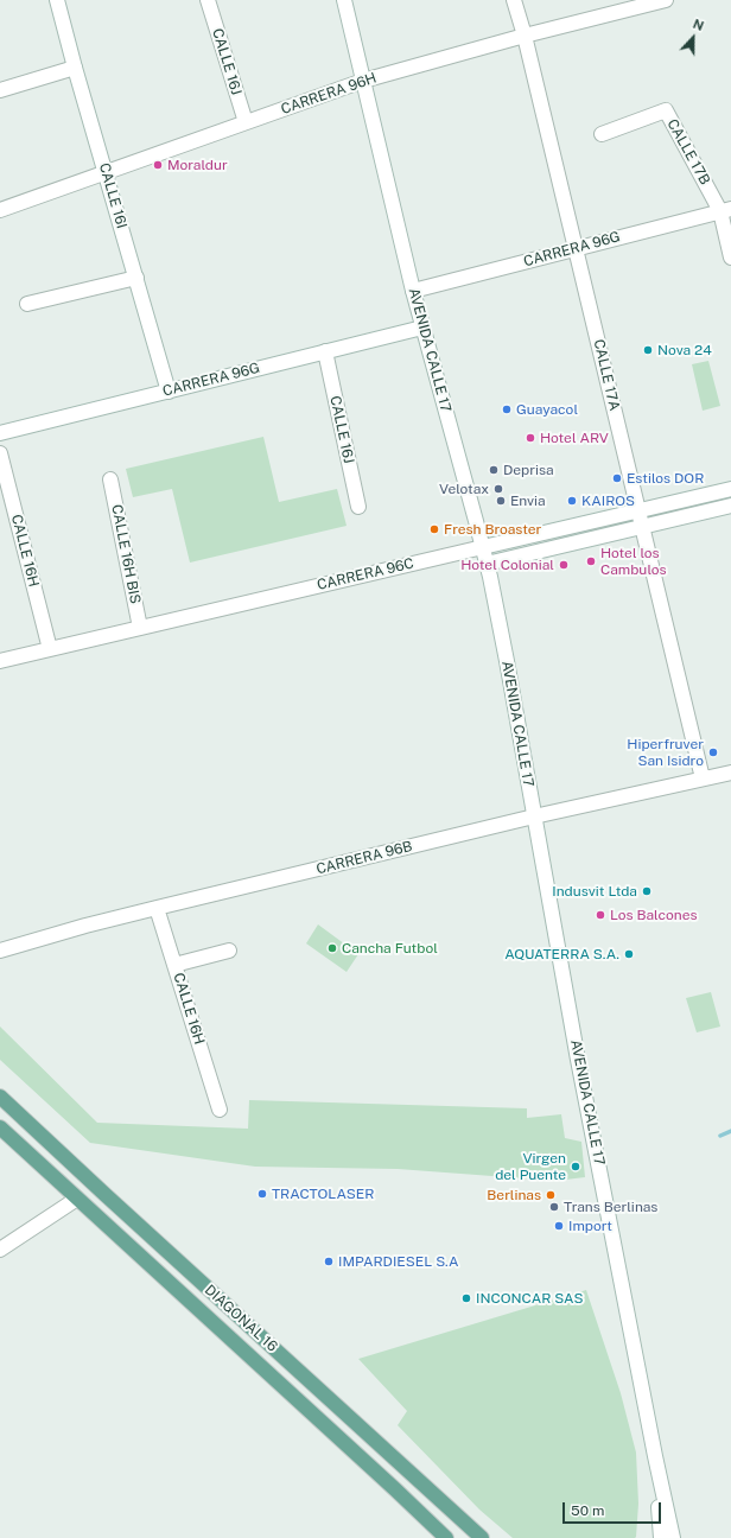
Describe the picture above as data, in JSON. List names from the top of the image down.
{
  "streets": {
    "main road": ["DIAGONAL 16"],
    "street": [
      "CALLE 16J",
      "CARRERA 96H",
      "CALLE 17B",
      "CALLE 16I",
      "CARRERA 96G",
      "AVENIDA CALLE 17",
      "CALLE 17A",
      "CALLE 16H",
      "CALLE 16H BIS",
      "CARRERA 96C",
      "CARRERA 96B"
    ]
  },
  "crossings": [
    ["CALLE 16J", "CARRERA 96H"],
    ["CALLE 16J", "CARRERA 96G"],
    ["CARRERA 96H", "CALLE 16I"],
    ["CARRERA 96H", "AVENIDA CALLE 17"],
    ["CARRERA 96H", "CALLE 17A"],
    ["CALLE 17B", "CARRERA 96G"],
    ["CALLE 16I", "CARRERA 96G"],
    ["CARRERA 96G", "AVENIDA CALLE 17"],
    ["CARRERA 96G", "CALLE 17A"],
    ["AVENIDA CALLE 17", "CARRERA 96C"],
    ["AVENIDA CALLE 17", "CARRERA 96B"],
    ["CALLE 17A", "CARRERA 96C"],
    ["CALLE 17A", "CARRERA 96B"],
    ["CALLE 16H", "CARRERA 96C"],
    ["CALLE 16H", "CARRERA 96B"],
    ["CALLE 16H BIS", "CARRERA 96C"]
  ],
  "places": [
    "Moraldur",
    "Nova 24",
    "Guayacol",
    "Hotel ARV",
    "Deprisa",
    "Estilos DOR",
    "Velotax",
    "Envia",
    "KAIROS",
    "Fresh Broaster",
    "Hotel los Cambulos",
    "Hotel Colonial",
    "Hiperfruver San Isidro",
    "Indusvit Ltda",
    "Los Balcones",
    "Cancha Futbol",
    "AQUATERRA S.A.",
    "Virgen del Puente",
    "TRACTOLASER",
    "Berlinas",
    "Trans Berlinas",
    "Import",
    "IMPARDIESEL S.A",
    "INCONCAR SAS"
  ],
  "scale_bar": "50 m",
  "north": "top"
}
